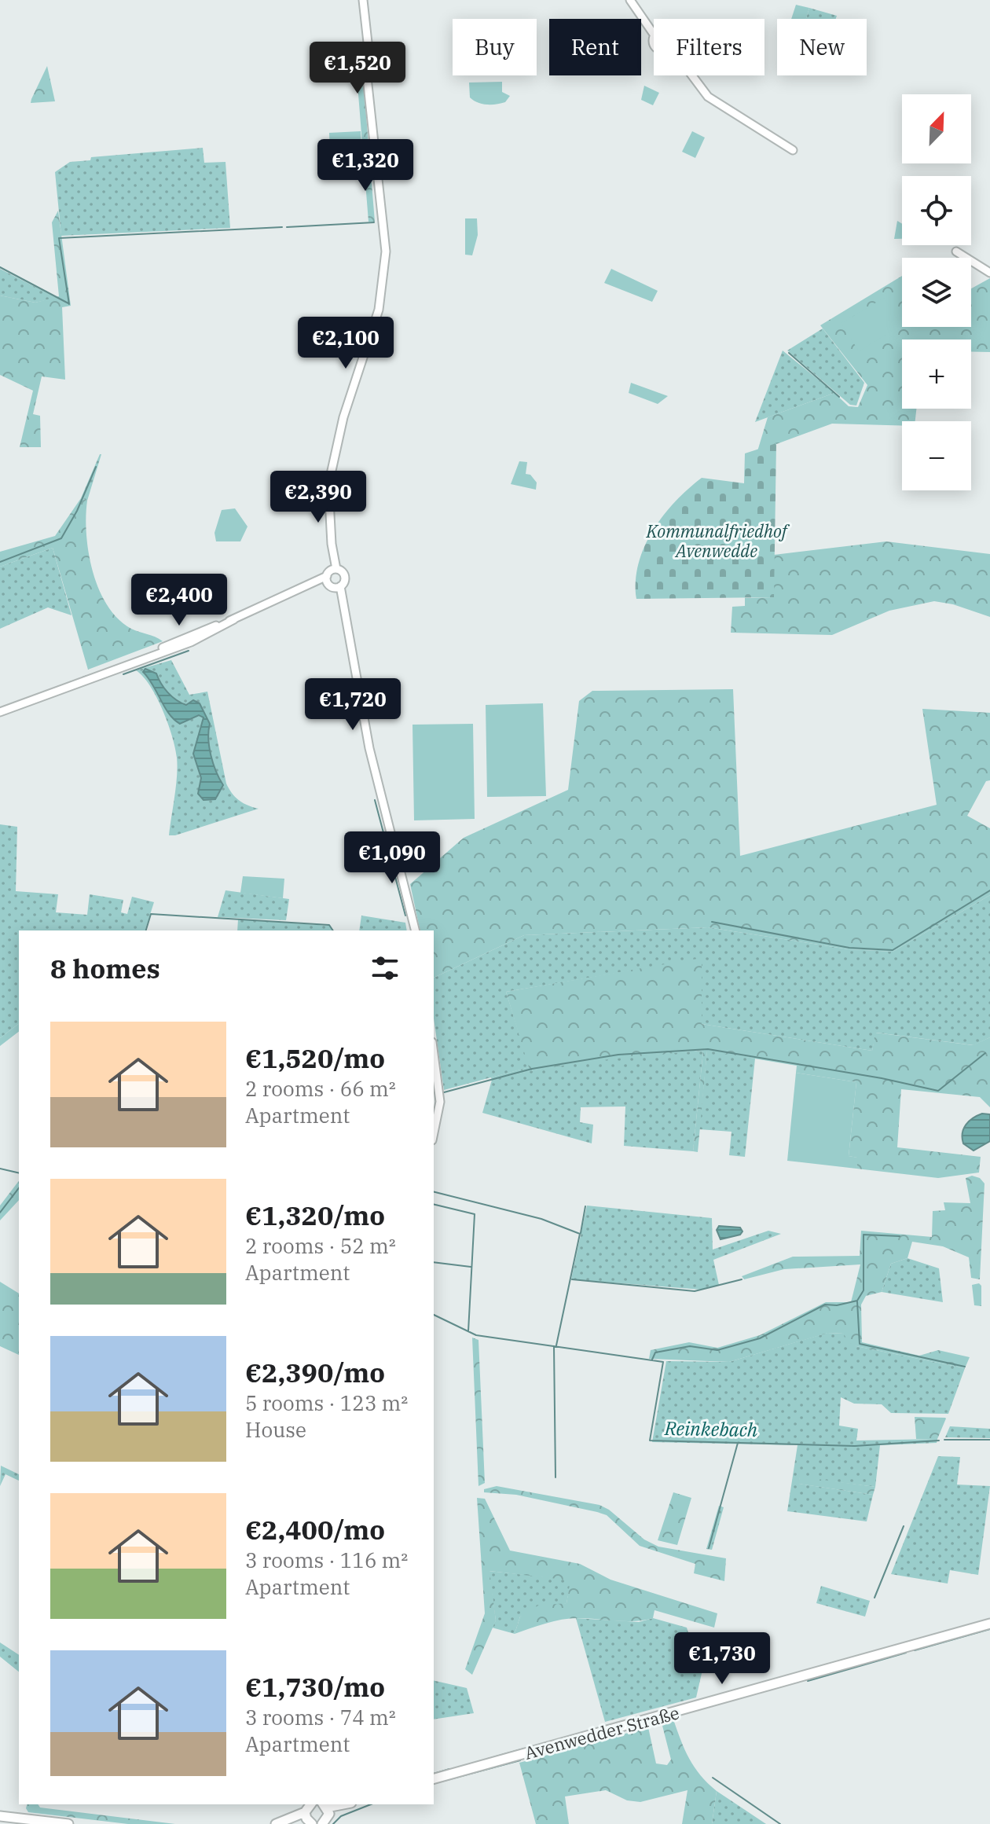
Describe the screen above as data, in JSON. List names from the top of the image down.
{
  "streets": {
    "main road": ["Avenwedder Straße"]
  },
  "water": ["Reinkebach"],
  "parks": ["Kommunalfriedhof Avenwedde"],
  "north": "top right",
  "page": {
    "chip": [
      "Buy",
      "Rent",
      "Filters",
      "New"
    ],
    "price": [
      "€1,520",
      "€1,320",
      "€2,100",
      "€2,390",
      "€2,400",
      "€1,720",
      "€1,090",
      "€1,730"
    ],
    "map_buttons": ["+", "−"],
    "heading": "8 homes",
    "list": [
      {
        "name": "€1,520/mo",
        "note": "2 rooms · 66 m² · Apartment"
      },
      {
        "name": "€1,320/mo",
        "note": "2 rooms · 52 m² · Apartment"
      },
      {
        "name": "€2,390/mo",
        "note": "5 rooms · 123 m² · House"
      },
      {
        "name": "€2,400/mo",
        "note": "3 rooms · 116 m² · Apartment"
      },
      {
        "name": "€1,730/mo",
        "note": "3 rooms · 74 m² · Apartment"
      }
    ]
  }
}
